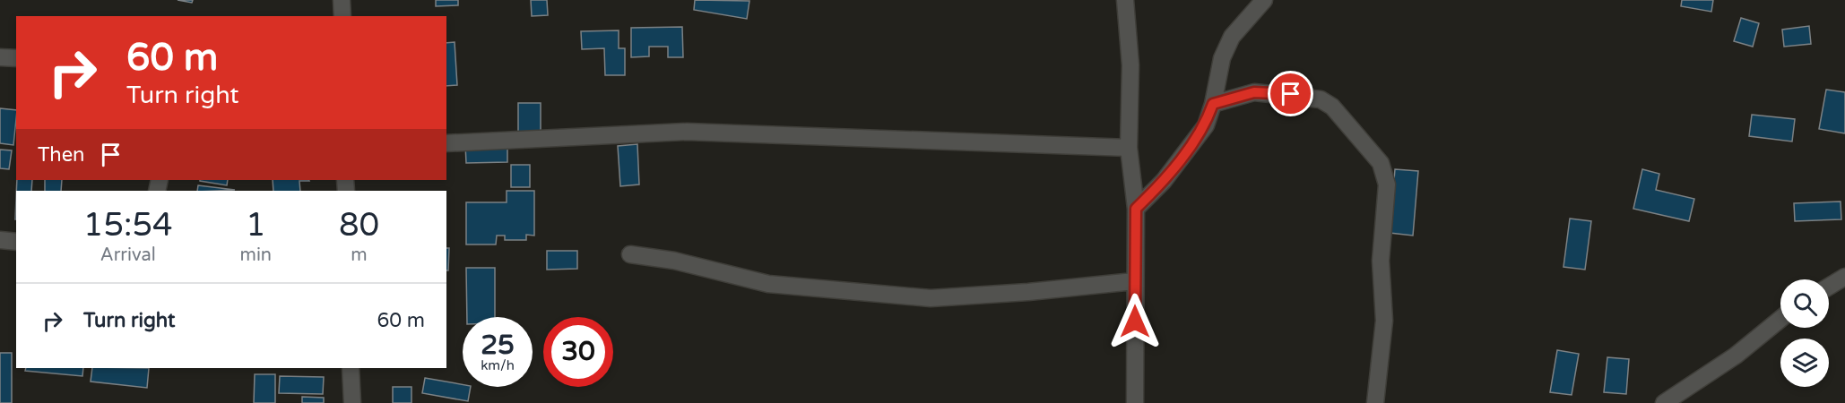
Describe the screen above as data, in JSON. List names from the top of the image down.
{
  "page": {
    "turn": ["60 m", "Turn right"],
    "then": "Then",
    "eta": [
      "15:54",
      "Arrival",
      "1",
      "min",
      "80",
      "m"
    ],
    "list": [
      {
        "name": "Turn right",
        "value": "60 m"
      }
    ],
    "speed": "25 km/h",
    "limit": "30"
  }
}
